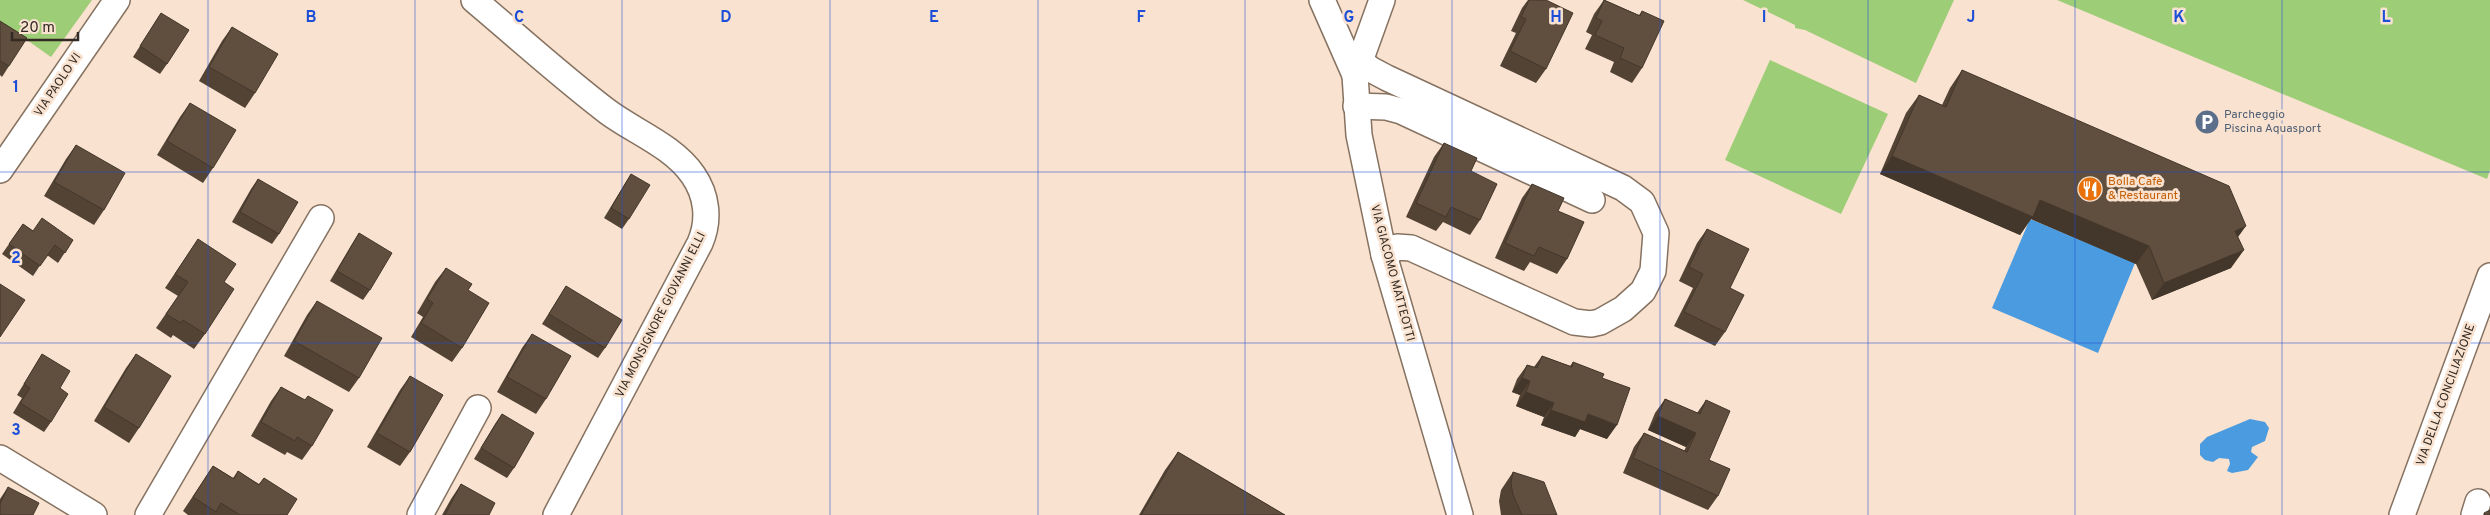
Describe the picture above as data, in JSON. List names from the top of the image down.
{
  "streets": {
    "street": [
      "VIA PAOLO VI",
      "VIA GIACOMO MATTEOTTI",
      "VIA MONSIGNORE GIOVANNI ELLI",
      "VIA DELLA CONCILIAZIONE"
    ]
  },
  "places": {
    "parking": ["Parcheggio Piscina Aquasport"],
    "restaurant": ["Bolla Cafè & Restaurant"]
  },
  "scale_bar": "20 m",
  "grid": {
    "columns": [
      "B",
      "C",
      "D",
      "E",
      "F",
      "G",
      "H",
      "I",
      "J",
      "K",
      "L"
    ],
    "rows": ["1", "2", "3"]
  }
}
